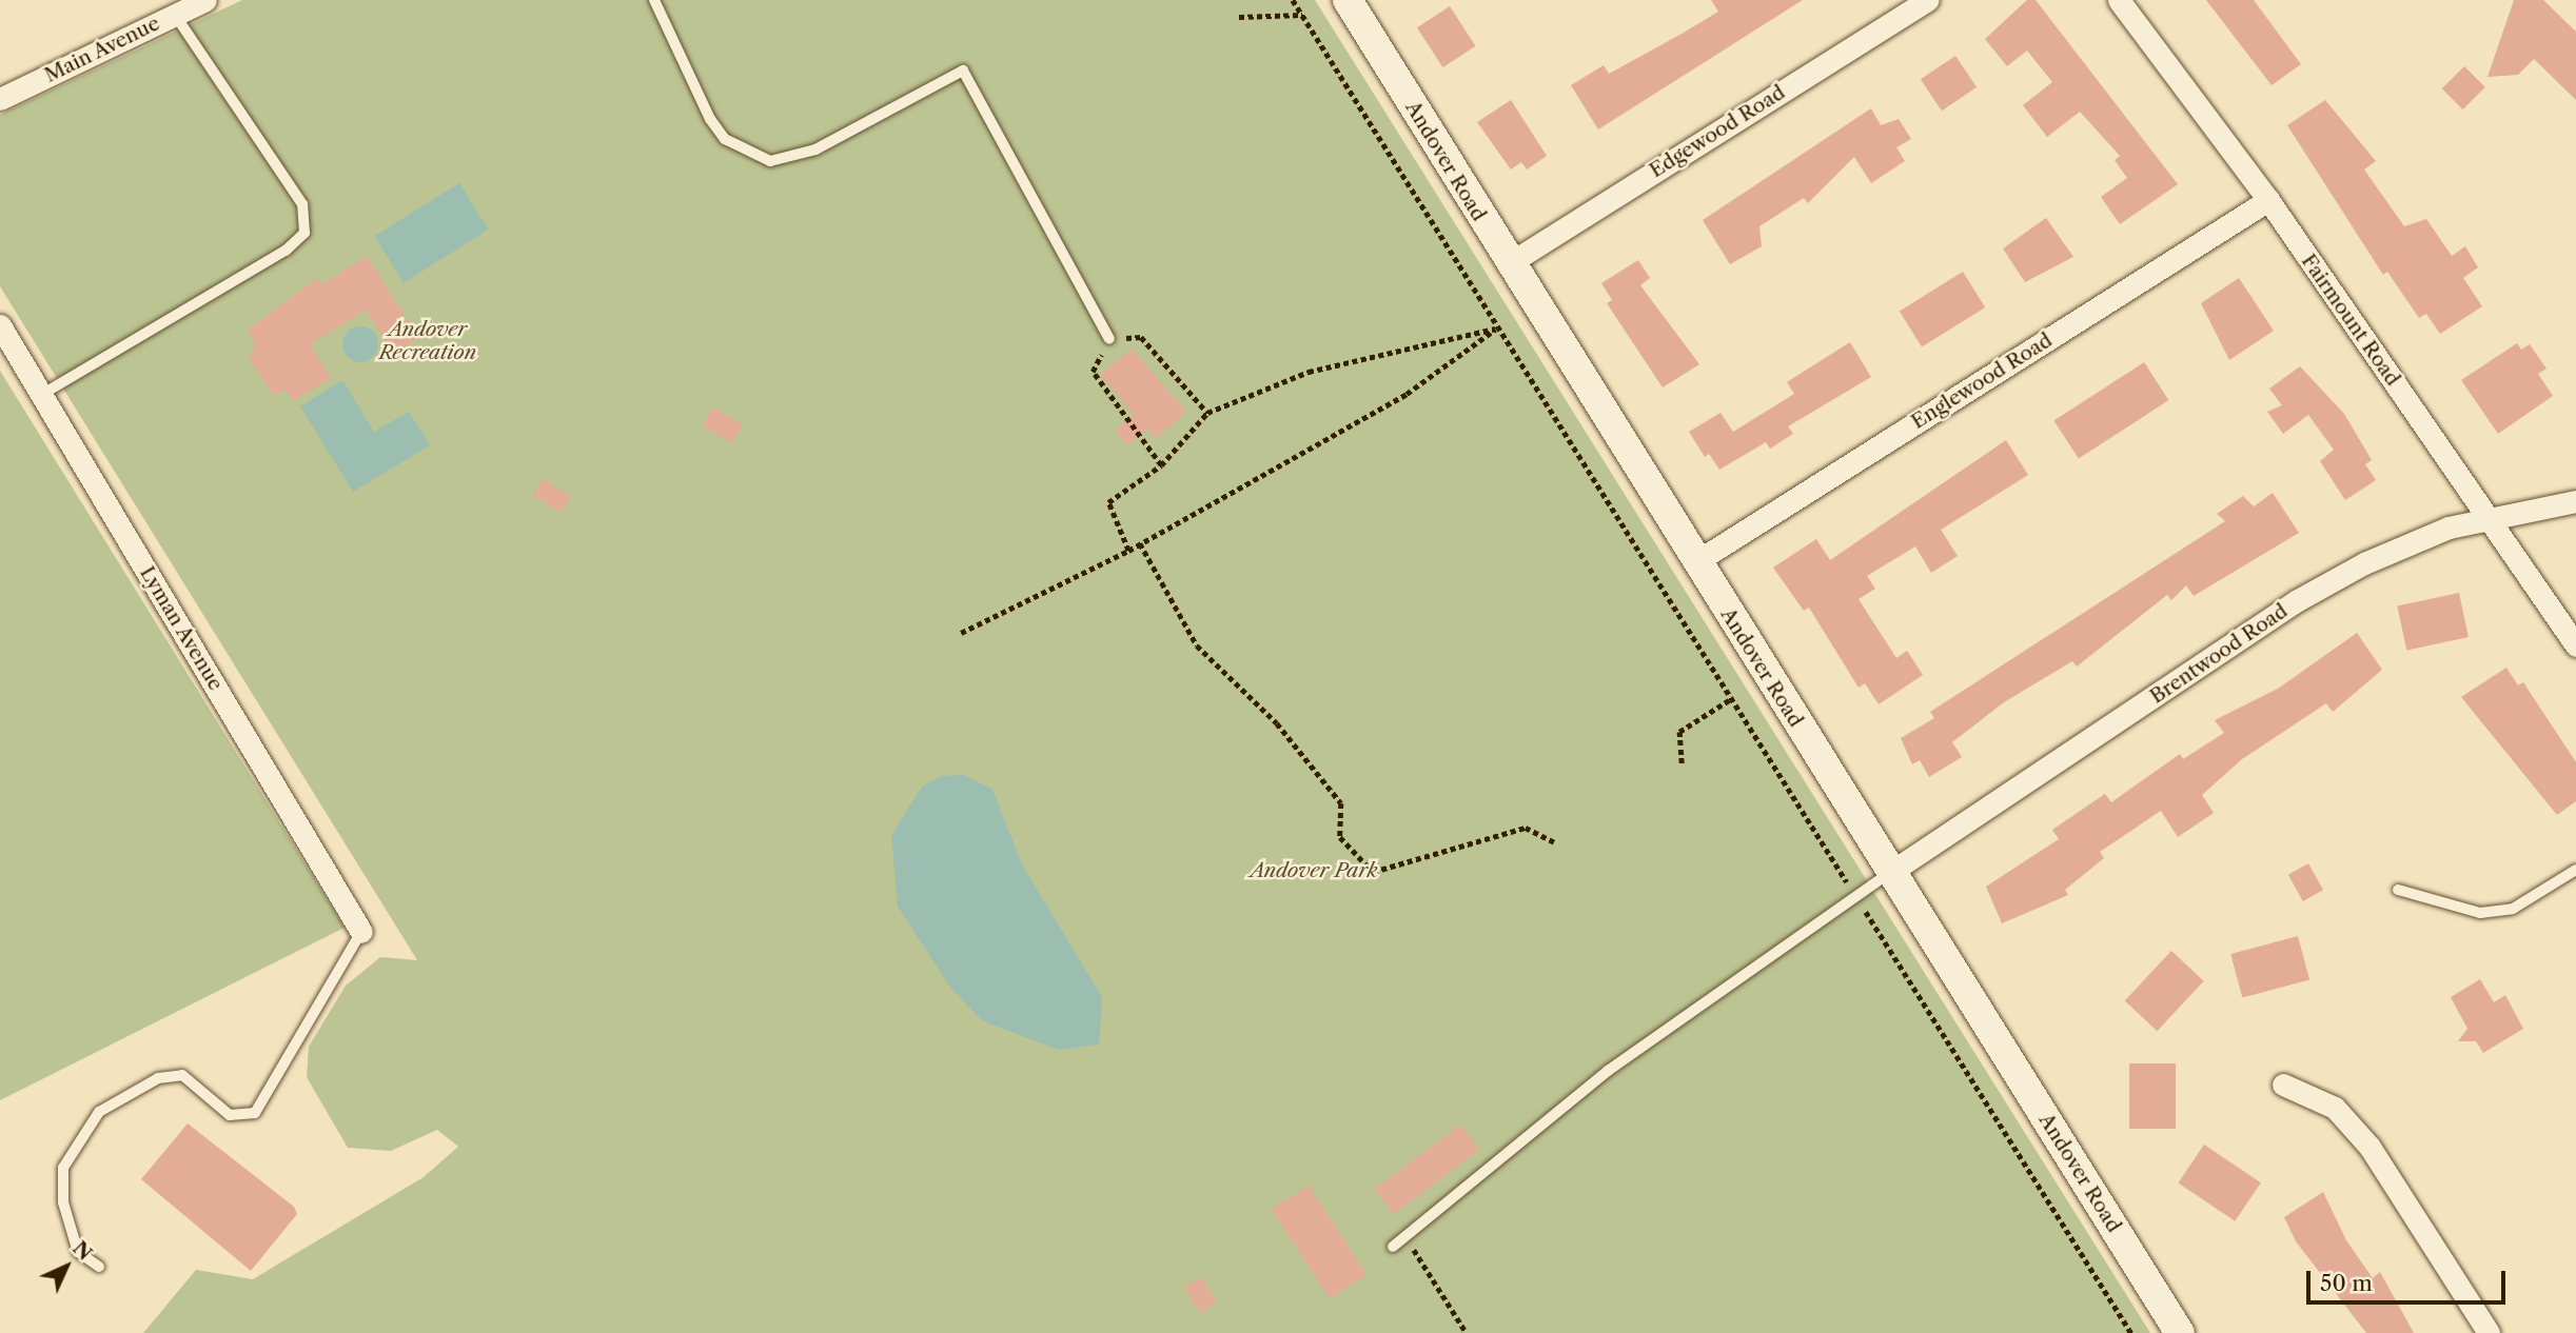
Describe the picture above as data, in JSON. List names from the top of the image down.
{
  "streets": {
    "street": [
      "Main Avenue",
      "Edgewood Road",
      "Andover Road",
      "Fairmount Road",
      "Englewood Road",
      "Lyman Avenue",
      "Brentwood Road"
    ]
  },
  "crossings": [
    ["Edgewood Road", "Andover Road"],
    ["Andover Road", "Englewood Road"],
    ["Andover Road", "Brentwood Road"],
    ["Fairmount Road", "Englewood Road"],
    ["Fairmount Road", "Brentwood Road"]
  ],
  "parks": ["Andover Recreation", "Andover Park"],
  "scale_bar": "50 m",
  "north": "top right"
}
